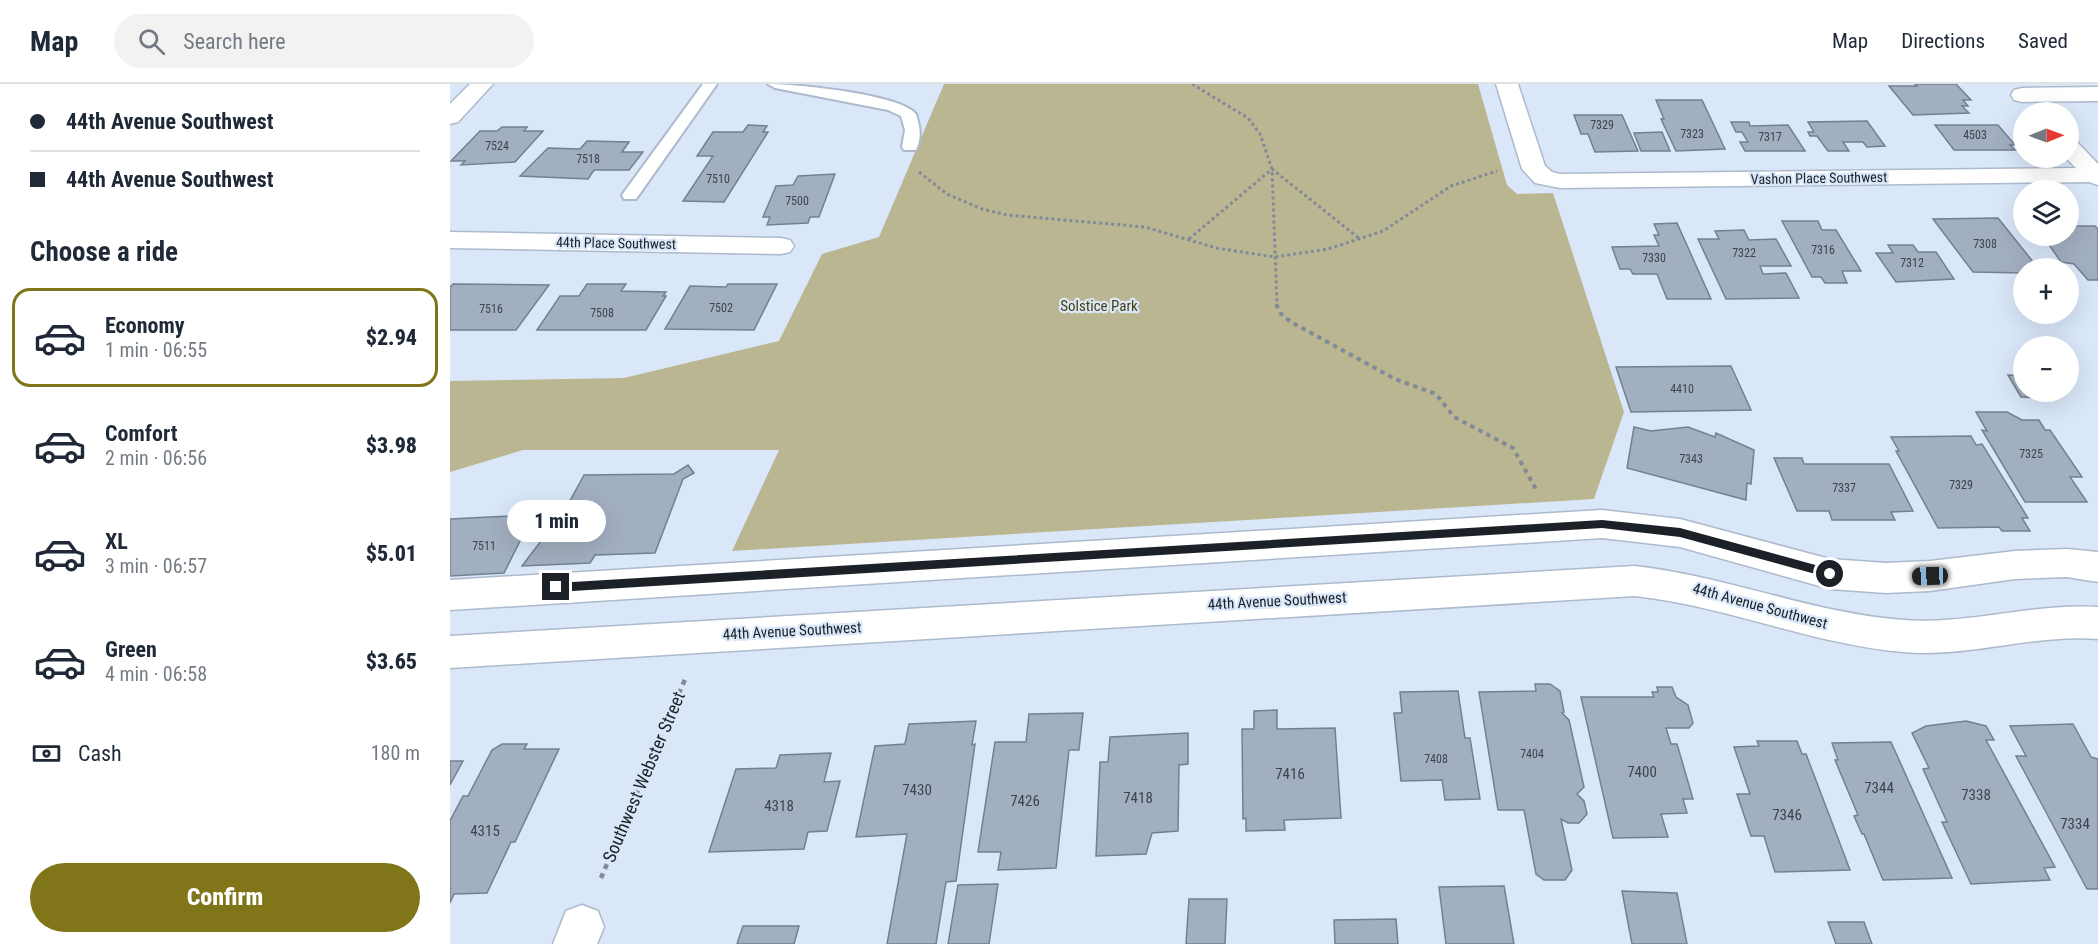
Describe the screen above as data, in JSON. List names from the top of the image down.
{
  "streets": {
    "street": ["Vashon Place Southwest", "44th Place Southwest", "44th Avenue Southwest"],
    "path": ["Southwest Webster Street"]
  },
  "parks": ["Solstice Park"],
  "house_numbers": [
    "7329",
    "7323",
    "4503",
    "7317",
    "7524",
    "7518",
    "7510",
    "7500",
    "7308",
    "7316",
    "7322",
    "7330",
    "7312",
    "7502",
    "7516",
    "7508",
    "4410",
    "7325",
    "7343",
    "7329",
    "7337",
    "7511",
    "7404",
    "7408",
    "7400",
    "7416",
    "7344",
    "7430",
    "7338",
    "7418",
    "7426",
    "4318",
    "7346",
    "7334",
    "4315"
  ],
  "north": "right",
  "page": {
    "header": "Map",
    "search": "Search here",
    "nav": ["Map", "Directions", "Saved"],
    "banner": ["44th Avenue Southwest", "44th Avenue Southwest"],
    "map_buttons": ["+", "−"],
    "heading": "Choose a ride",
    "list": [
      {
        "name": "Economy",
        "note": "1 min · 06:55",
        "value": "$2.94"
      },
      {
        "name": "Comfort",
        "note": "2 min · 06:56",
        "value": "$3.98"
      },
      {
        "name": "XL",
        "note": "3 min · 06:57",
        "value": "$5.01"
      },
      {
        "name": "Green",
        "note": "4 min · 06:58",
        "value": "$3.65"
      }
    ],
    "bubble": "1 min",
    "pay": ["Cash", "180 m"],
    "buttons": "Confirm"
  }
}
